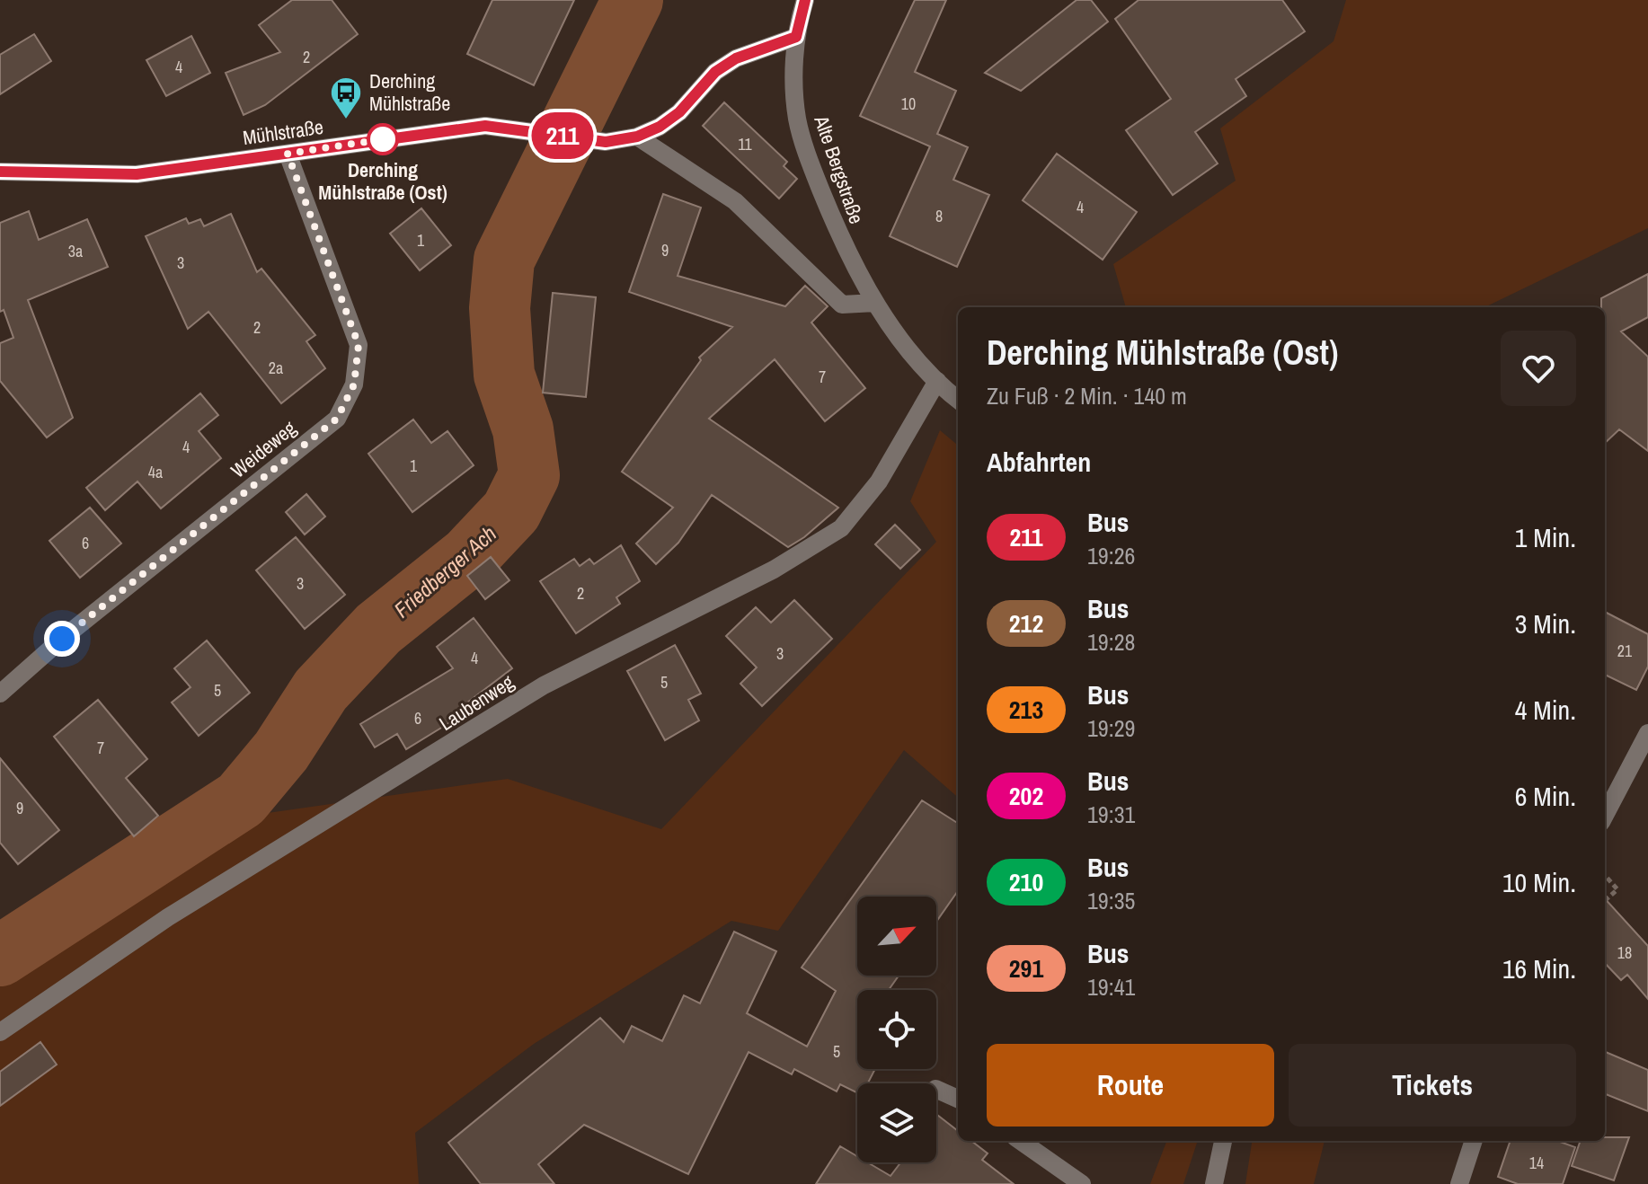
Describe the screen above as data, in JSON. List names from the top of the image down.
{
  "streets": {
    "street": [
      "Mühlstraße",
      "Alte Bergstraße",
      "Weideweg",
      "Laubenweg"
    ]
  },
  "crossings": [
    ["Mühlstraße", "Alte Bergstraße"],
    ["Mühlstraße", "Weideweg"],
    ["Alte Bergstraße", "Laubenweg"]
  ],
  "water": ["Friedberger Ach"],
  "places": {
    "bus stop": ["Derching Mühlstraße"],
    "other": ["Derching Mühlstraße (Ost)"]
  },
  "lines": ["bus line 211"],
  "house_numbers": [
    "2",
    "4",
    "10",
    "11",
    "4",
    "8",
    "1",
    "9",
    "3a",
    "3",
    "2",
    "2a",
    "7",
    "4",
    "1",
    "4a",
    "6",
    "3",
    "2",
    "21",
    "3",
    "4",
    "5",
    "5",
    "6",
    "7",
    "9",
    "18",
    "5",
    "14"
  ],
  "north": "top right",
  "page": {
    "on_map": "211",
    "heading": [
      ["Derching Mühlstraße (Ost)", "Zu Fuß · 2 Min. · 140 m"],
      "Abfahrten"
    ],
    "list": [
      {
        "mark": "211",
        "name": "Bus",
        "note": "19:26",
        "value": "1 Min."
      },
      {
        "mark": "212",
        "name": "Bus",
        "note": "19:28",
        "value": "3 Min."
      },
      {
        "mark": "213",
        "name": "Bus",
        "note": "19:29",
        "value": "4 Min."
      },
      {
        "mark": "202",
        "name": "Bus",
        "note": "19:31",
        "value": "6 Min."
      },
      {
        "mark": "210",
        "name": "Bus",
        "note": "19:35",
        "value": "10 Min."
      },
      {
        "mark": "291",
        "name": "Bus",
        "note": "19:41",
        "value": "16 Min."
      }
    ],
    "buttons": ["Route", "Tickets"]
  }
}
